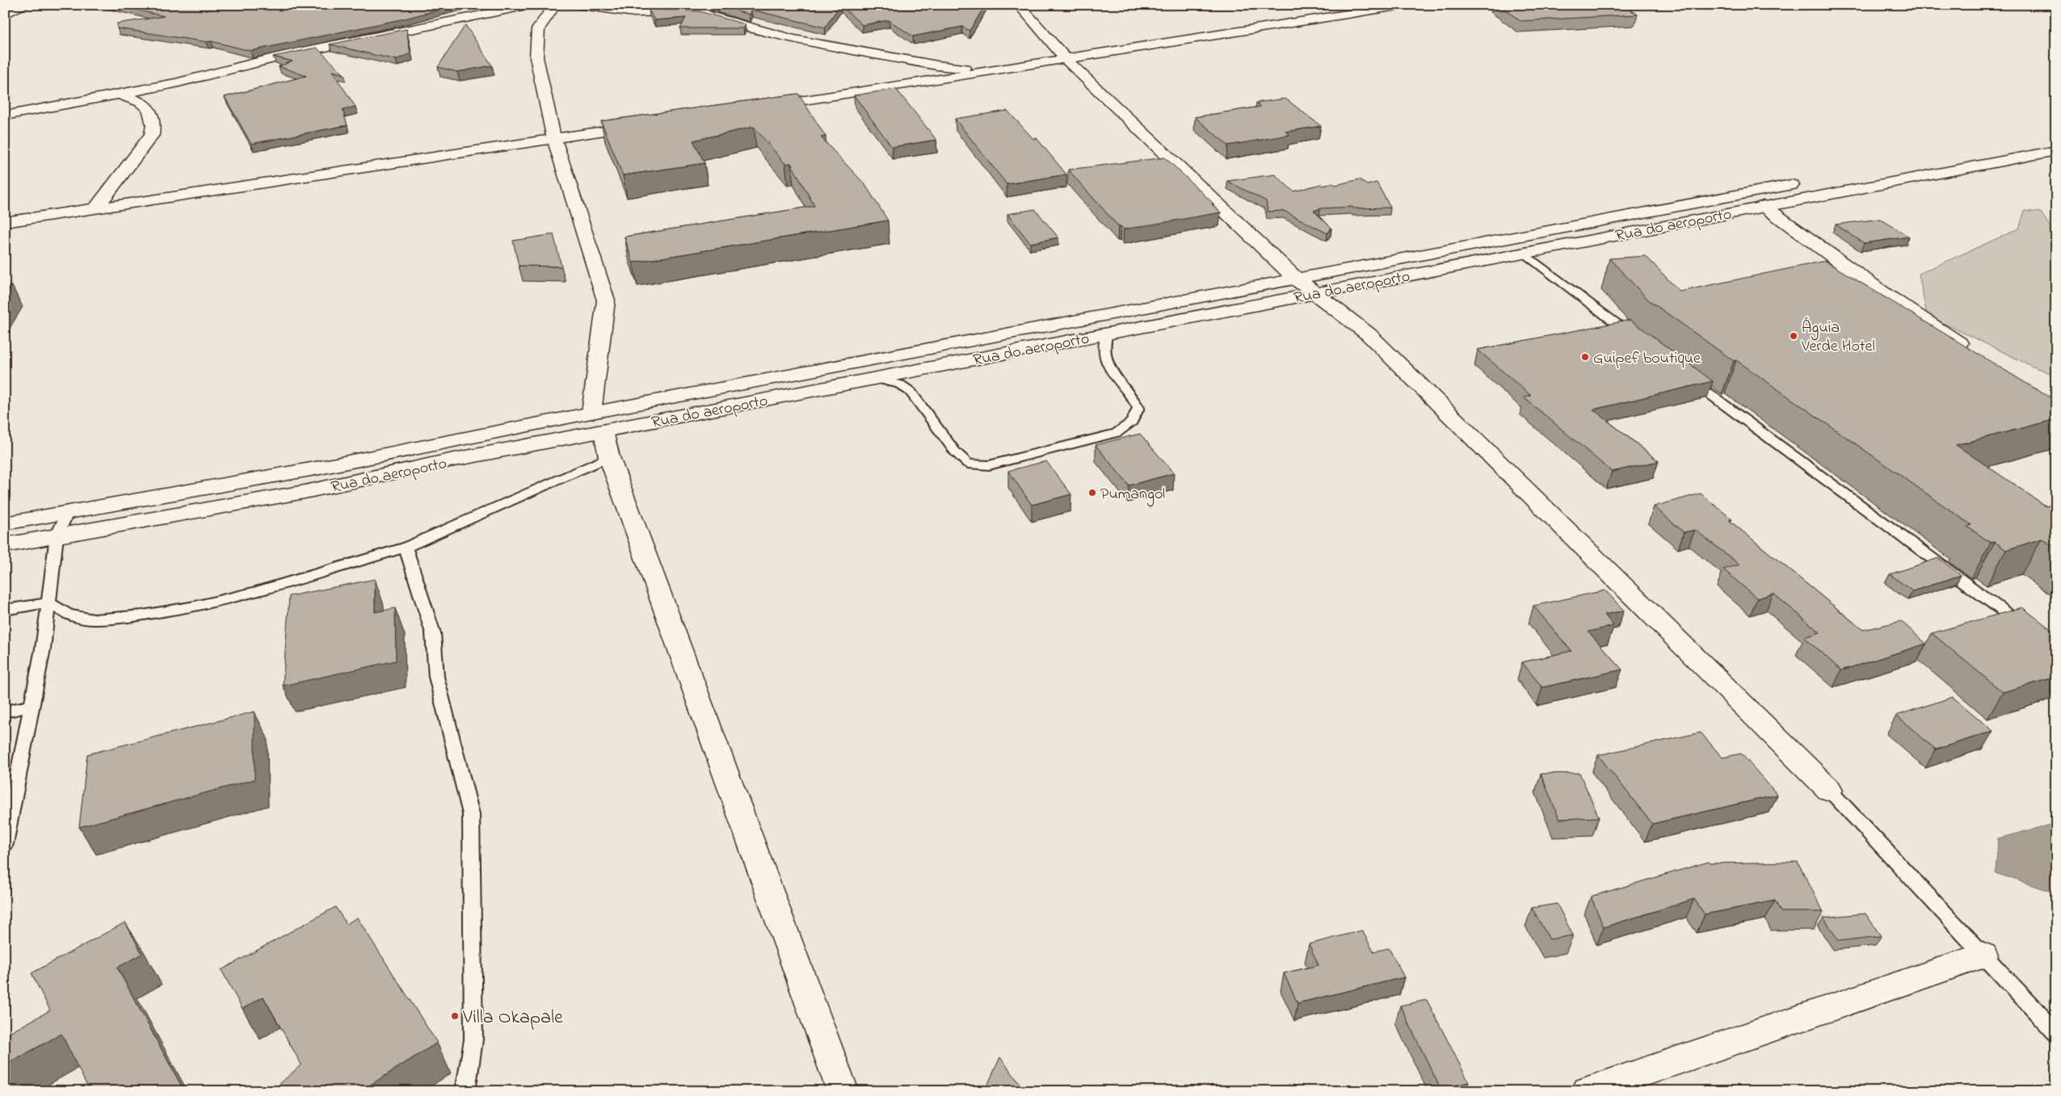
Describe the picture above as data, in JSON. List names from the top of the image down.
{
  "streets": {
    "street": ["Rua do aeroporto"]
  },
  "places": [
    "Águia Verde Hotel",
    "Guipef boutique",
    "Pumangol",
    "Villa Okapale"
  ]
}
